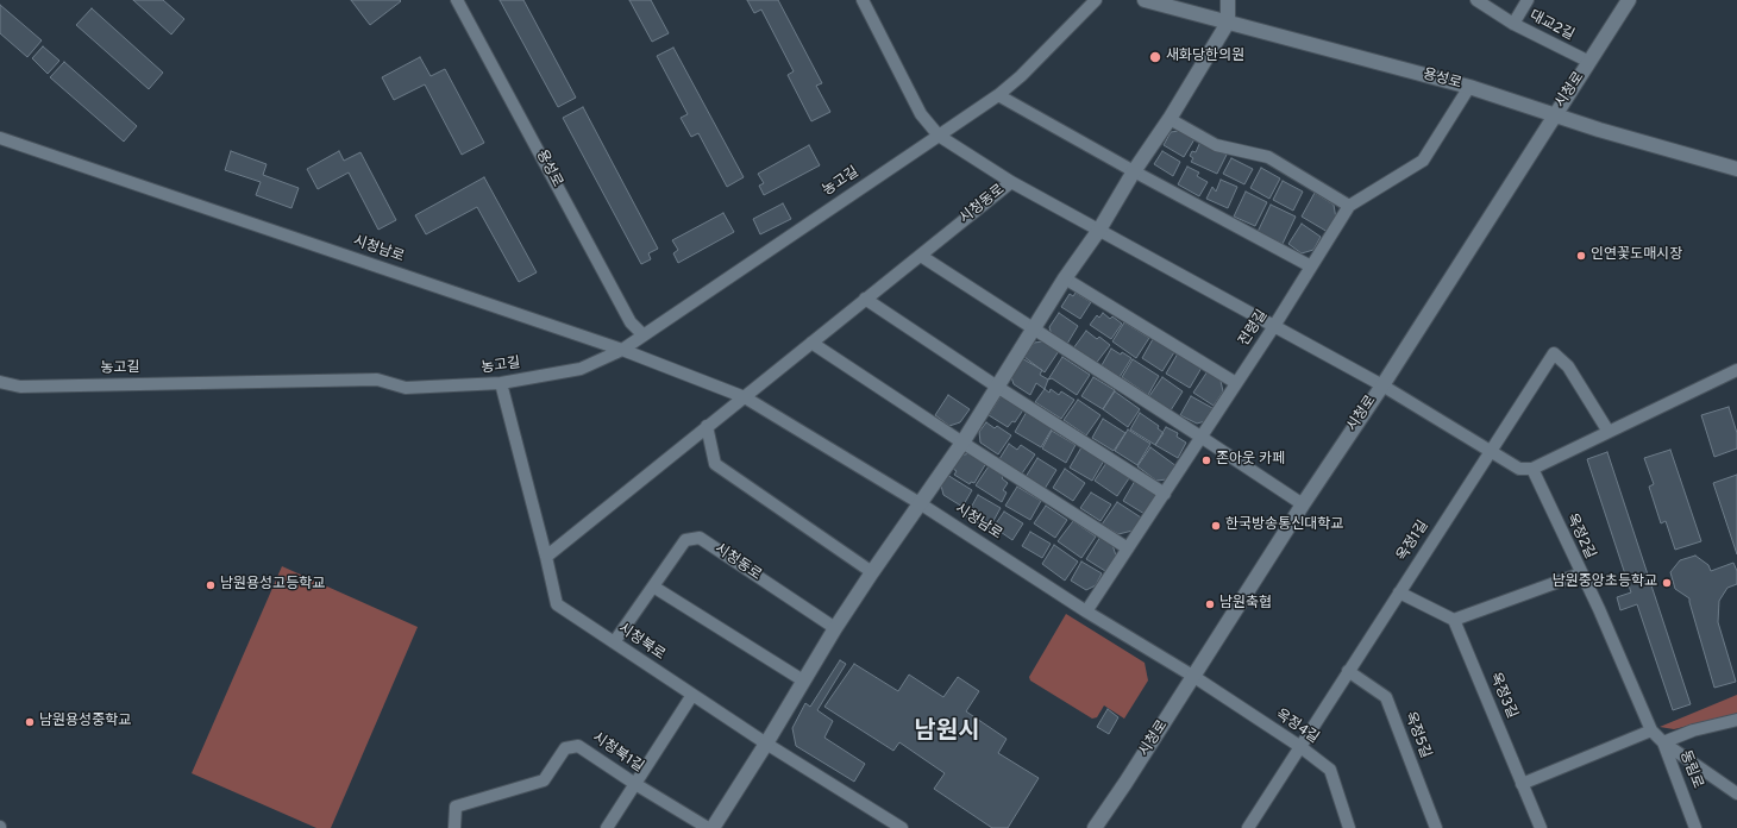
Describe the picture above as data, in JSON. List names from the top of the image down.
{
  "streets": {
    "street": [
      "대교2길",
      "용성로",
      "시청로",
      "농고길",
      "시청동로",
      "시청남로",
      "전령길",
      "옥정2길",
      "옥정1길",
      "시청북로",
      "옥정3길",
      "옥정4길",
      "옥정5길",
      "시청북1길",
      "동림로"
    ]
  },
  "crossings": [
    ["대교2길", "시청로"],
    ["용성로", "시청로"],
    ["용성로", "농고길"],
    ["용성로", "전령길"],
    ["시청로", "시청동로"],
    ["시청로", "시청남로"],
    ["시청로", "옥정4길"],
    ["농고길", "시청남로"],
    ["농고길", "시청북로"],
    ["시청동로", "시청남로"],
    ["시청동로", "전령길"],
    ["시청동로", "시청북로"],
    ["시청남로", "전령길"],
    ["시청남로", "옥정4길"],
    ["옥정2길", "동림로"],
    ["옥정1길", "옥정4길"],
    ["옥정1길", "옥정5길"]
  ],
  "districts": ["남원시"],
  "places": [
    "새화당한의원",
    "인연꽃도매시장",
    "존아웃 카페",
    "한국방송통신대학교",
    "남원중앙초등학교",
    "남원용성고등학교",
    "남원축협",
    "남원용성중학교"
  ]
}
